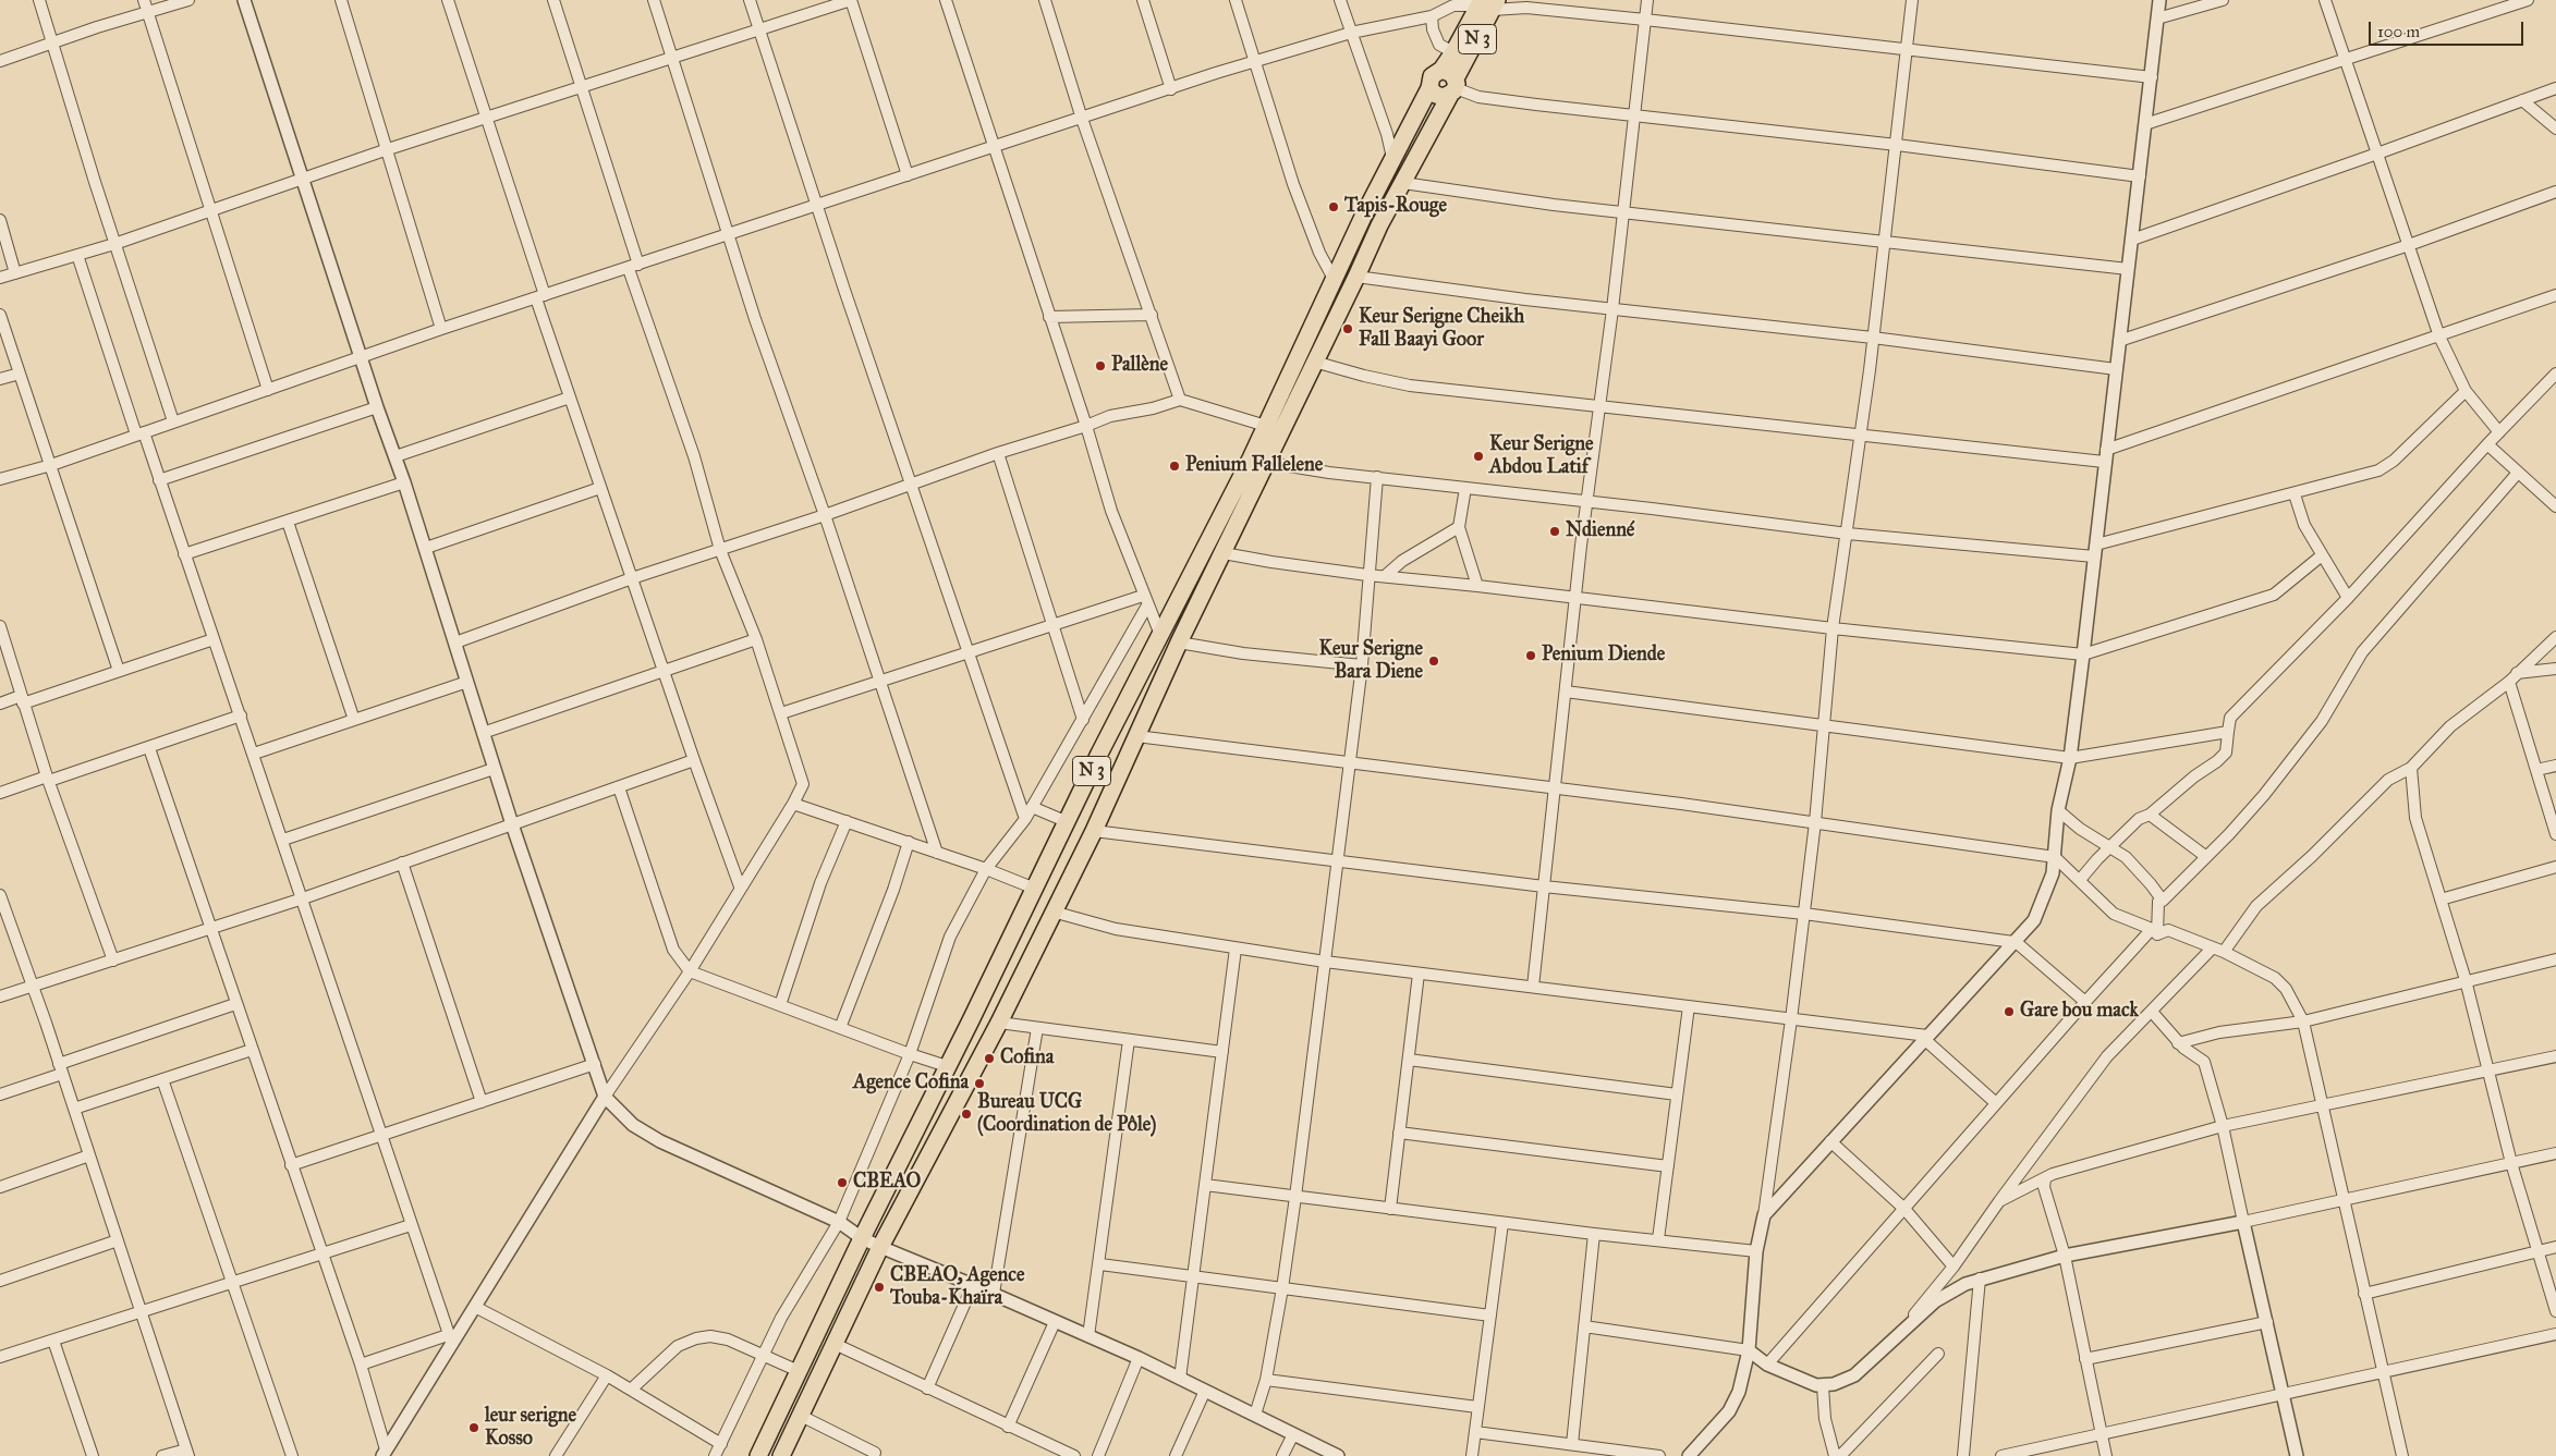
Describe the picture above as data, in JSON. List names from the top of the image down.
{
  "streets": {
    "main road": ["N 3"]
  },
  "places": [
    "Tapis-Rouge",
    "Keur Serigne Cheikh Fall Baayi Goor",
    "Pallène",
    "Keur Serigne Abdou Latif",
    "Penium Fallelene",
    "Ndienné",
    "Penium Diende",
    "Keur Serigne Bara Diene",
    "Gare bou mack",
    "Cofina",
    "Agence Cofina",
    "Bureau UCG (Coordination de Pôle)",
    "CBEAO",
    "CBEAO, Agence Touba-Khaïra",
    "leur serigne Kosso"
  ],
  "scale_bar": "100 m"
}
